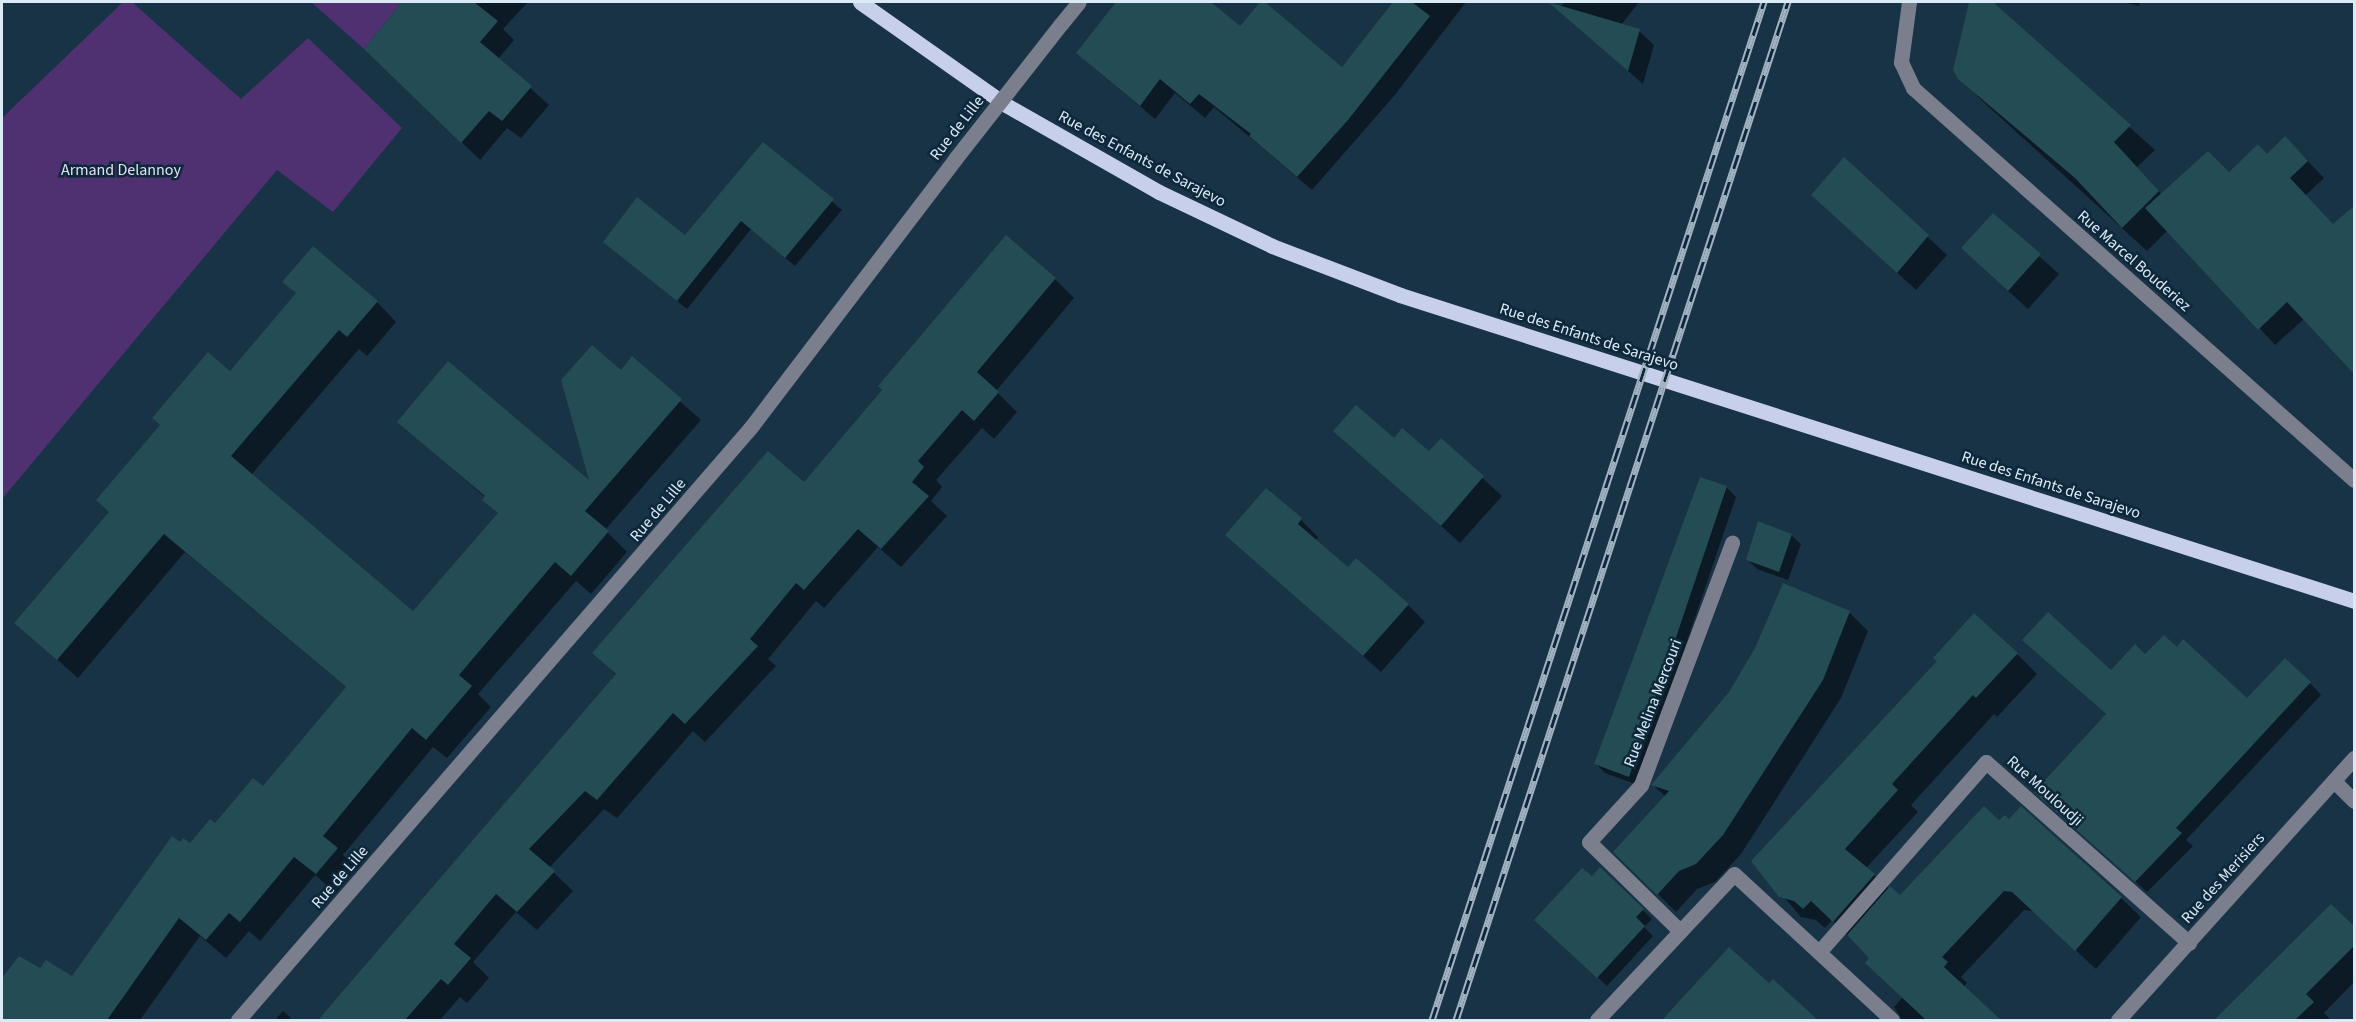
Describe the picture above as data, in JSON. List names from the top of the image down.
{
  "streets": {
    "main road": ["Rue des Enfants de Sarajevo"],
    "street": [
      "Rue de Lille",
      "Rue Marcel Bouderiez",
      "Rue Melina Mercouri",
      "Rue Mouloudji",
      "Rue des Merisiers"
    ]
  },
  "crossings": [
    ["Rue Mouloudji", "Rue des Merisiers"]
  ],
  "parks": ["Armand Delannoy"]
}
